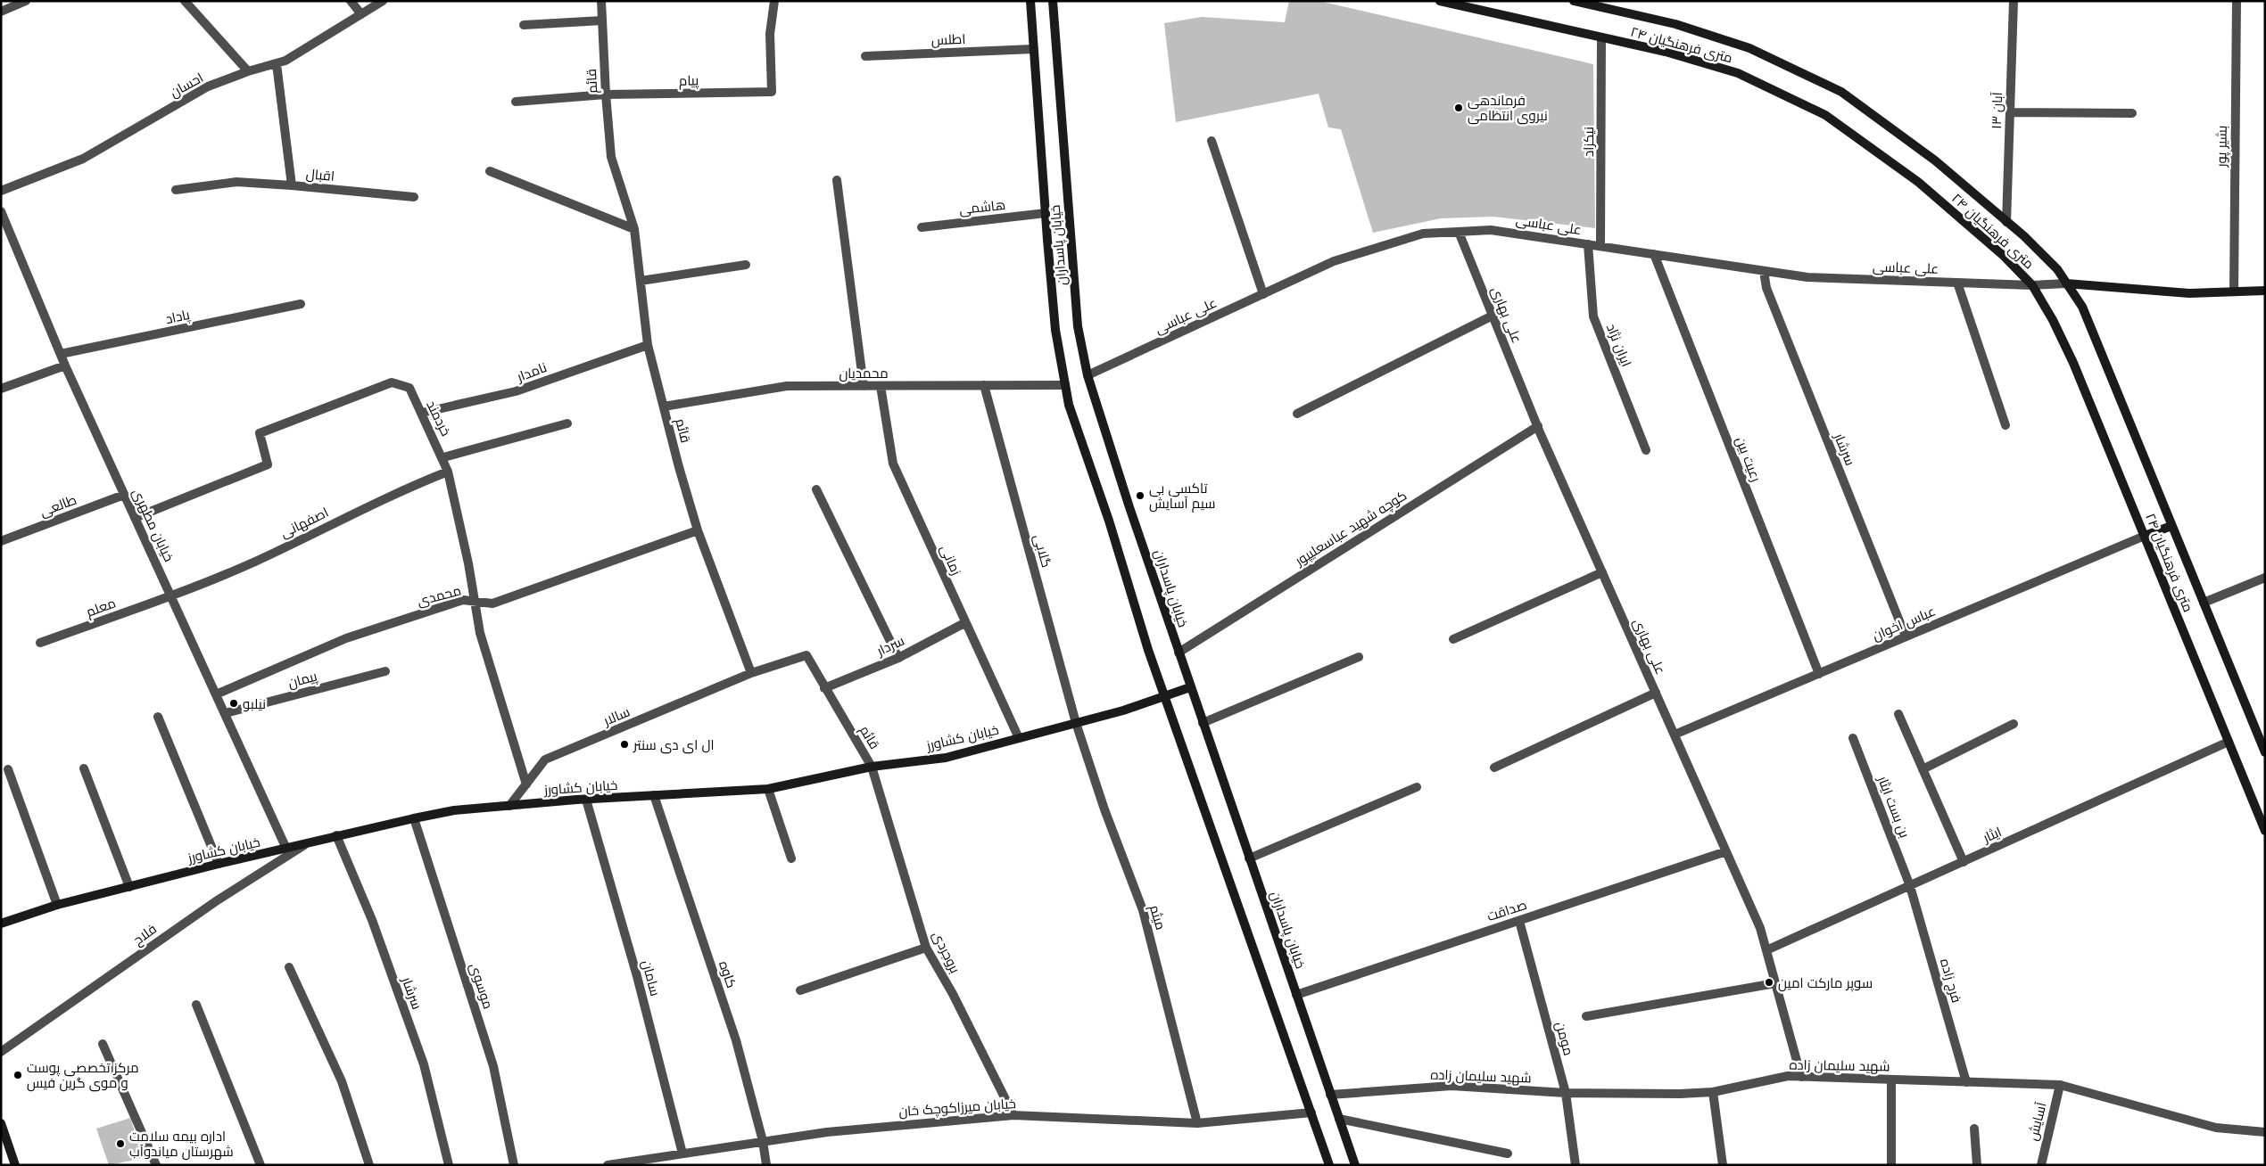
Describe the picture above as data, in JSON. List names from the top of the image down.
{
  "streets": {
    "main road": ["۲۴ متری فرهنگیان", "خیابان پاسداران", "خیابان کشاورز"],
    "street": [
      "اطلس",
      "پیام",
      "قائم",
      "احسان",
      "۱۳ آبان",
      "نیکزاد",
      "بشیر پور",
      "اقبال",
      "هاشمی",
      "علی عباسی",
      "علی بهاری",
      "پاداد",
      "ایران نژاد",
      "نامدار",
      "محمدیان",
      "خردمند",
      "سرشار",
      "رعیت بین",
      "طالعی",
      "اصفهانی",
      "خیابان مطهری",
      "کوچه شهید عباسعلیپور",
      "گلابی",
      "زمانی",
      "محمدی",
      "معلم",
      "عباس اخوان",
      "سردار",
      "پیمان",
      "سالار",
      "بن بست ایثار",
      "ایثار",
      "صداقت",
      "میثم",
      "فلاح",
      "بروجردی",
      "کاوه",
      "سامان",
      "فرج زاده",
      "موسوی",
      "مومن",
      "شهید سلیمان زاده",
      "خیابان میرزاکوچک خان",
      "آسایش"
    ]
  },
  "crossings": [
    ["اطلس", "خیابان پاسداران"],
    ["۲۴ متری فرهنگیان", "۱۳ آبان"],
    ["۲۴ متری فرهنگیان", "نیکزاد"],
    ["۲۴ متری فرهنگیان", "علی عباسی"],
    ["۲۴ متری فرهنگیان", "عباس اخوان"],
    ["۲۴ متری فرهنگیان", "ایثار"],
    ["پیام", "قائم"],
    ["قائم", "نامدار"],
    ["قائم", "محمدیان"],
    ["قائم", "محمدی"],
    ["قائم", "سردار"],
    ["قائم", "سالار"],
    ["قائم", "خیابان کشاورز"],
    ["قائم", "بروجردی"],
    ["احسان", "اقبال"],
    ["نیکزاد", "علی عباسی"],
    ["هاشمی", "خیابان پاسداران"],
    ["علی عباسی", "خیابان پاسداران"],
    ["علی عباسی", "علی بهاری"],
    ["علی عباسی", "ایران نژاد"],
    ["علی عباسی", "سرشار"],
    ["علی عباسی", "رعیت بین"],
    ["خیابان پاسداران", "محمدیان"],
    ["خیابان پاسداران", "کوچه شهید عباسعلیپور"],
    ["خیابان پاسداران", "خیابان کشاورز"],
    ["خیابان پاسداران", "صداقت"],
    ["خیابان پاسداران", "شهید سلیمان زاده"],
    ["خیابان پاسداران", "خیابان میرزاکوچک خان"],
    ["علی بهاری", "کوچه شهید عباسعلیپور"],
    ["علی بهاری", "عباس اخوان"],
    ["علی بهاری", "ایثار"],
    ["علی بهاری", "صداقت"],
    ["علی بهاری", "شهید سلیمان زاده"],
    ["پاداد", "خیابان مطهری"],
    ["نامدار", "خردمند"],
    ["محمدیان", "گلابی"],
    ["محمدیان", "زمانی"],
    ["خردمند", "اصفهانی"],
    ["خردمند", "خیابان مطهری"],
    ["خردمند", "محمدی"],
    ["خردمند", "سالار"],
    ["سرشار", "عباس اخوان"],
    ["سرشار", "خیابان کشاورز"],
    ["رعیت بین", "عباس اخوان"],
    ["طالعی", "خیابان مطهری"],
    ["اصفهانی", "خیابان مطهری"],
    ["اصفهانی", "معلم"],
    ["خیابان مطهری", "محمدی"],
    ["خیابان مطهری", "معلم"],
    ["خیابان مطهری", "پیمان"],
    ["خیابان مطهری", "خیابان کشاورز"],
    ["گلابی", "خیابان کشاورز"],
    ["گلابی", "میثم"],
    ["زمانی", "سردار"],
    ["زمانی", "خیابان کشاورز"],
    ["سالار", "خیابان کشاورز"],
    ["خیابان کشاورز", "میثم"],
    ["خیابان کشاورز", "فلاح"],
    ["خیابان کشاورز", "بروجردی"],
    ["خیابان کشاورز", "کاوه"],
    ["خیابان کشاورز", "سامان"],
    ["خیابان کشاورز", "موسوی"],
    ["بن بست ایثار", "ایثار"],
    ["بن بست ایثار", "فرج زاده"],
    ["ایثار", "فرج زاده"],
    ["صداقت", "مومن"],
    ["میثم", "خیابان میرزاکوچک خان"],
    ["بروجردی", "خیابان میرزاکوچک خان"],
    ["کاوه", "خیابان میرزاکوچک خان"],
    ["سامان", "خیابان میرزاکوچک خان"],
    ["فرج زاده", "شهید سلیمان زاده"],
    ["مومن", "شهید سلیمان زاده"],
    ["شهید سلیمان زاده", "آسایش"]
  ],
  "places": [
    "فرماندهی نیروی انتظامی",
    "تاکسی بی سیم آسایش",
    "نیلبو",
    "ال ای دی سنتر",
    "سوپر مارکت امین",
    "مرکز تخصصی پوست و موی گرین فیس",
    "اداره بیمه سلامت شهرستان میاندوآب"
  ]
}
